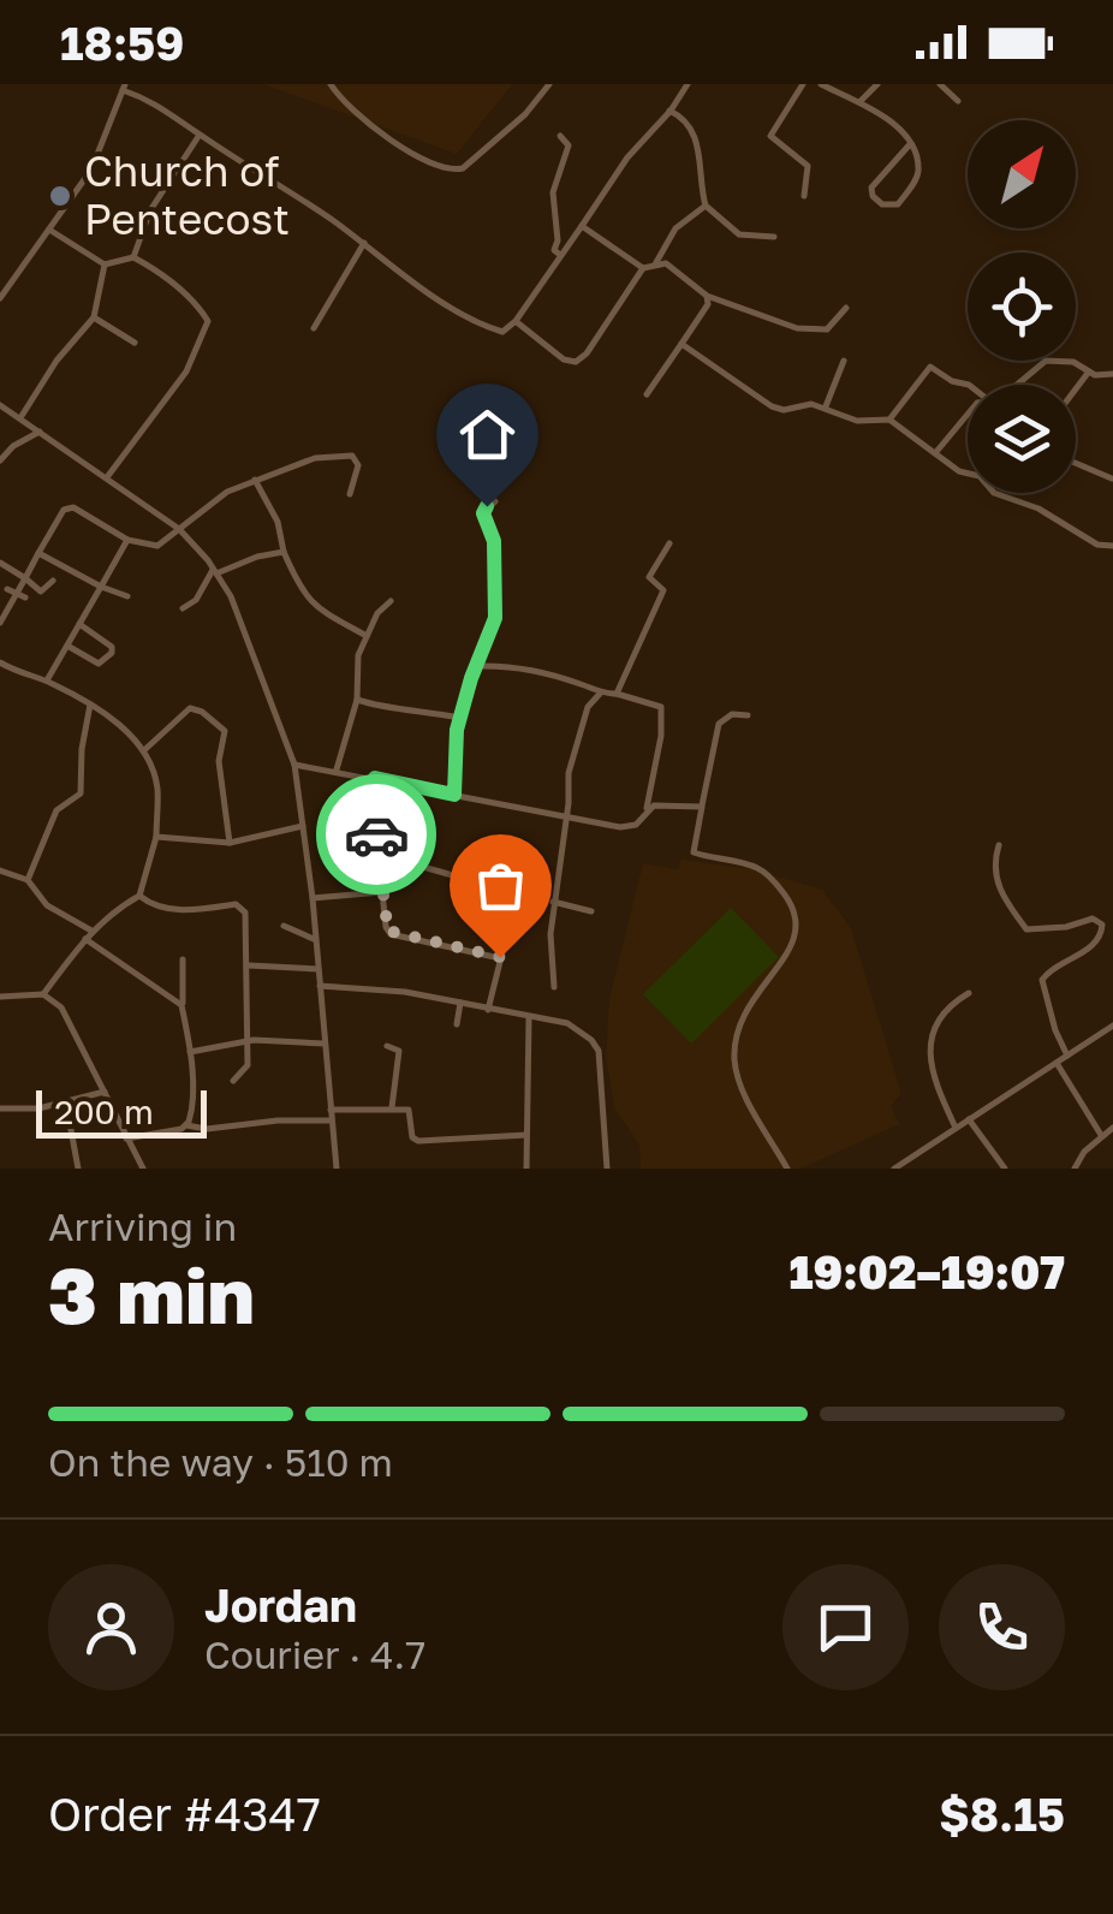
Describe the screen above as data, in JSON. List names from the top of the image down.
{
  "places": ["Church of Pentecost"],
  "scale_bar": "200 m",
  "north": "top right",
  "page": {
    "status": "18:59",
    "scale": "200 m",
    "heading": ["3 min", "Arriving in", "19:02–19:07"],
    "panel": [
      "Jordan",
      "Courier · 4.7",
      "Order #4347",
      "$8.15"
    ],
    "bar": "On the way · 510 m"
  }
}
